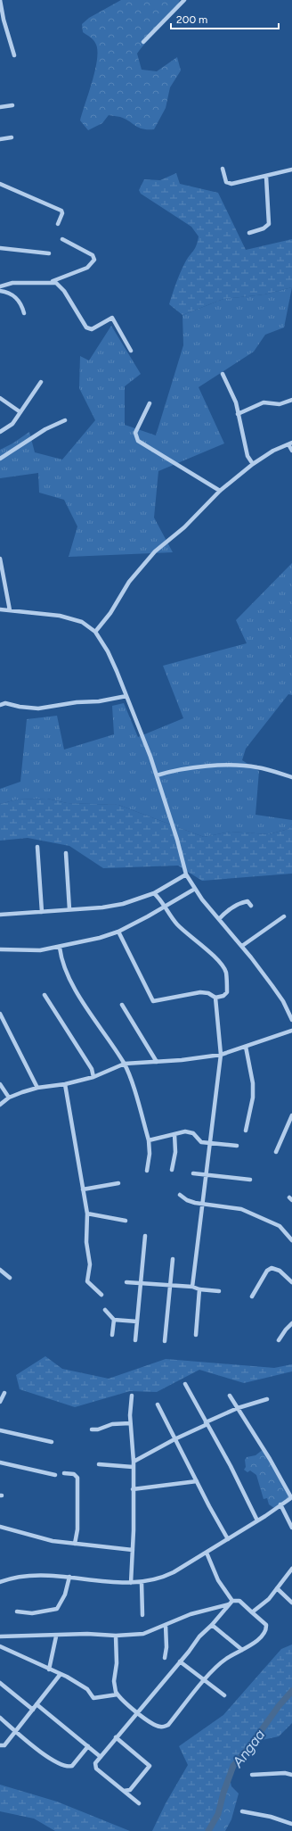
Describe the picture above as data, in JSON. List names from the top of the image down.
{
  "water": ["Angaa"],
  "scale_bar": "200 m"
}
